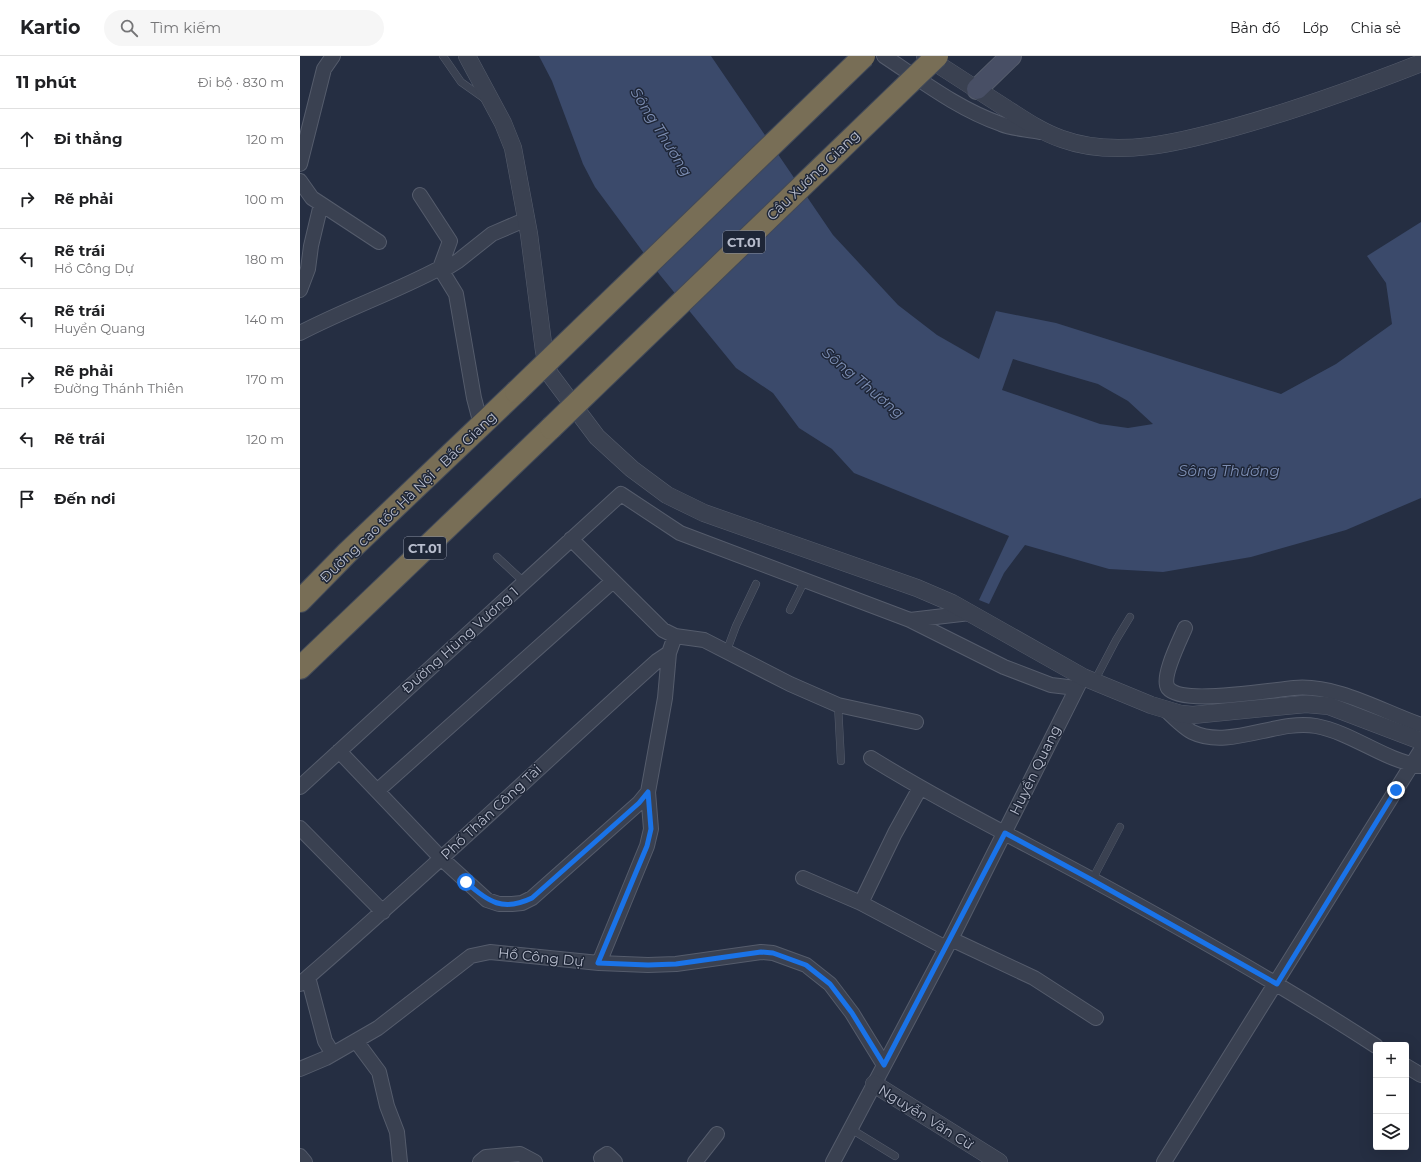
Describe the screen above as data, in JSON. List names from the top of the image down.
{
  "streets": {
    "highway": ["Cầu Xương Giang", "CT.01", "Đường cao tốc Hà Nội - Bắc Giang"],
    "street": [
      "Đường Hùng Vương 1",
      "Huyền Quang",
      "Phố Thân Công Tài",
      "Hồ Công Dự",
      "Nguyễn Văn Cừ"
    ]
  },
  "crossings": [
    ["Huyền Quang", "Hồ Công Dự"],
    ["Huyền Quang", "Nguyễn Văn Cừ"]
  ],
  "water": ["Sông Thương"],
  "page": {
    "header": "Kartio",
    "search": "Tìm kiếm",
    "nav": ["Bản đồ", "Lớp", "Chia sẻ"],
    "heading": ["11 phút", "Đi bộ · 830 m"],
    "list": [
      ["Đi thẳng", "120 m"],
      ["Rẽ phải", "100 m"],
      ["Rẽ trái", "Hồ Công Dự", "180 m"],
      ["Rẽ trái", "Huyền Quang", "140 m"],
      ["Rẽ phải", "Đường Thánh Thiên", "170 m"],
      ["Rẽ trái", "120 m"],
      "Đến nơi"
    ],
    "map_buttons": ["+", "−"]
  }
}
